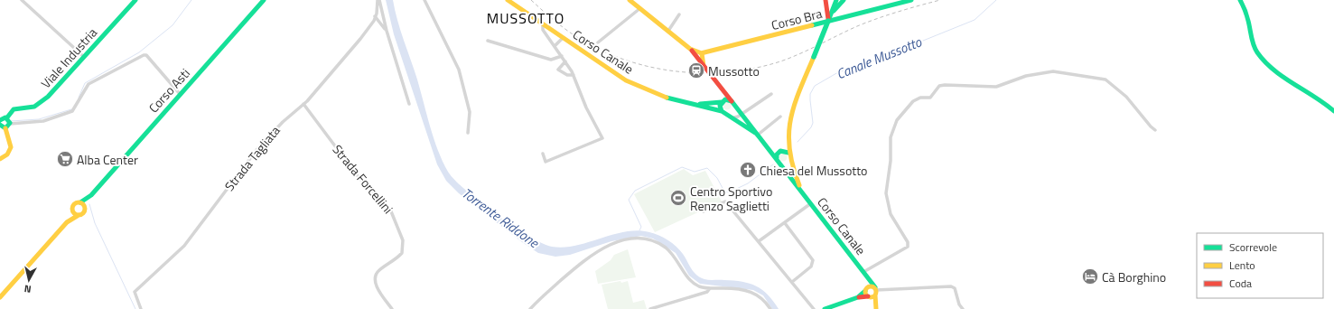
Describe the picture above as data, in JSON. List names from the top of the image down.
{
  "streets": {
    "main road": [
      "Corso Bra",
      "Corso Canale",
      "Viale Industria",
      "Corso Asti"
    ],
    "street": ["Strada Tagliata", "Strada Forcellini"]
  },
  "crossings": [
    ["Strada Tagliata", "Strada Forcellini"]
  ],
  "districts": ["MUSSOTTO"],
  "water": ["Canale Mussotto", "Torrente Riddone"],
  "places": {
    "station": ["Mussotto"],
    "supermarket": ["Alba Center"],
    "church": ["Chiesa del Mussotto"],
    "sports": ["Centro Sportivo Renzo Saglietti"],
    "hotel": ["Cà Borghino"]
  },
  "legend": ["Scorrevole", "Lento", "Coda"],
  "north": "bottom"
}
